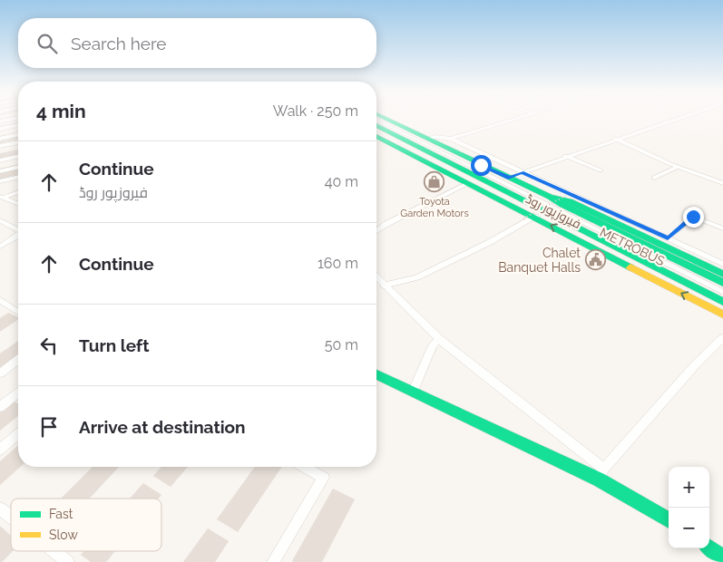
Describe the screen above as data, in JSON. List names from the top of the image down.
{
  "streets": {
    "main road": ["فیروزپور روڈ"],
    "lane": ["METROBUS"]
  },
  "places": {
    "shop": ["Toyota Garden Motors"],
    "public building": ["Chalet Banquet Halls"]
  },
  "legend": ["Fast", "Slow"],
  "page": {
    "search": "Search here",
    "heading": ["4 min", "Walk · 250 m"],
    "list": [
      ["Continue", "فیروزپور روڈ", "40 m"],
      ["Continue", "160 m"],
      ["Turn left", "50 m"],
      "Arrive at destination"
    ],
    "map_buttons": ["+", "−"]
  }
}
